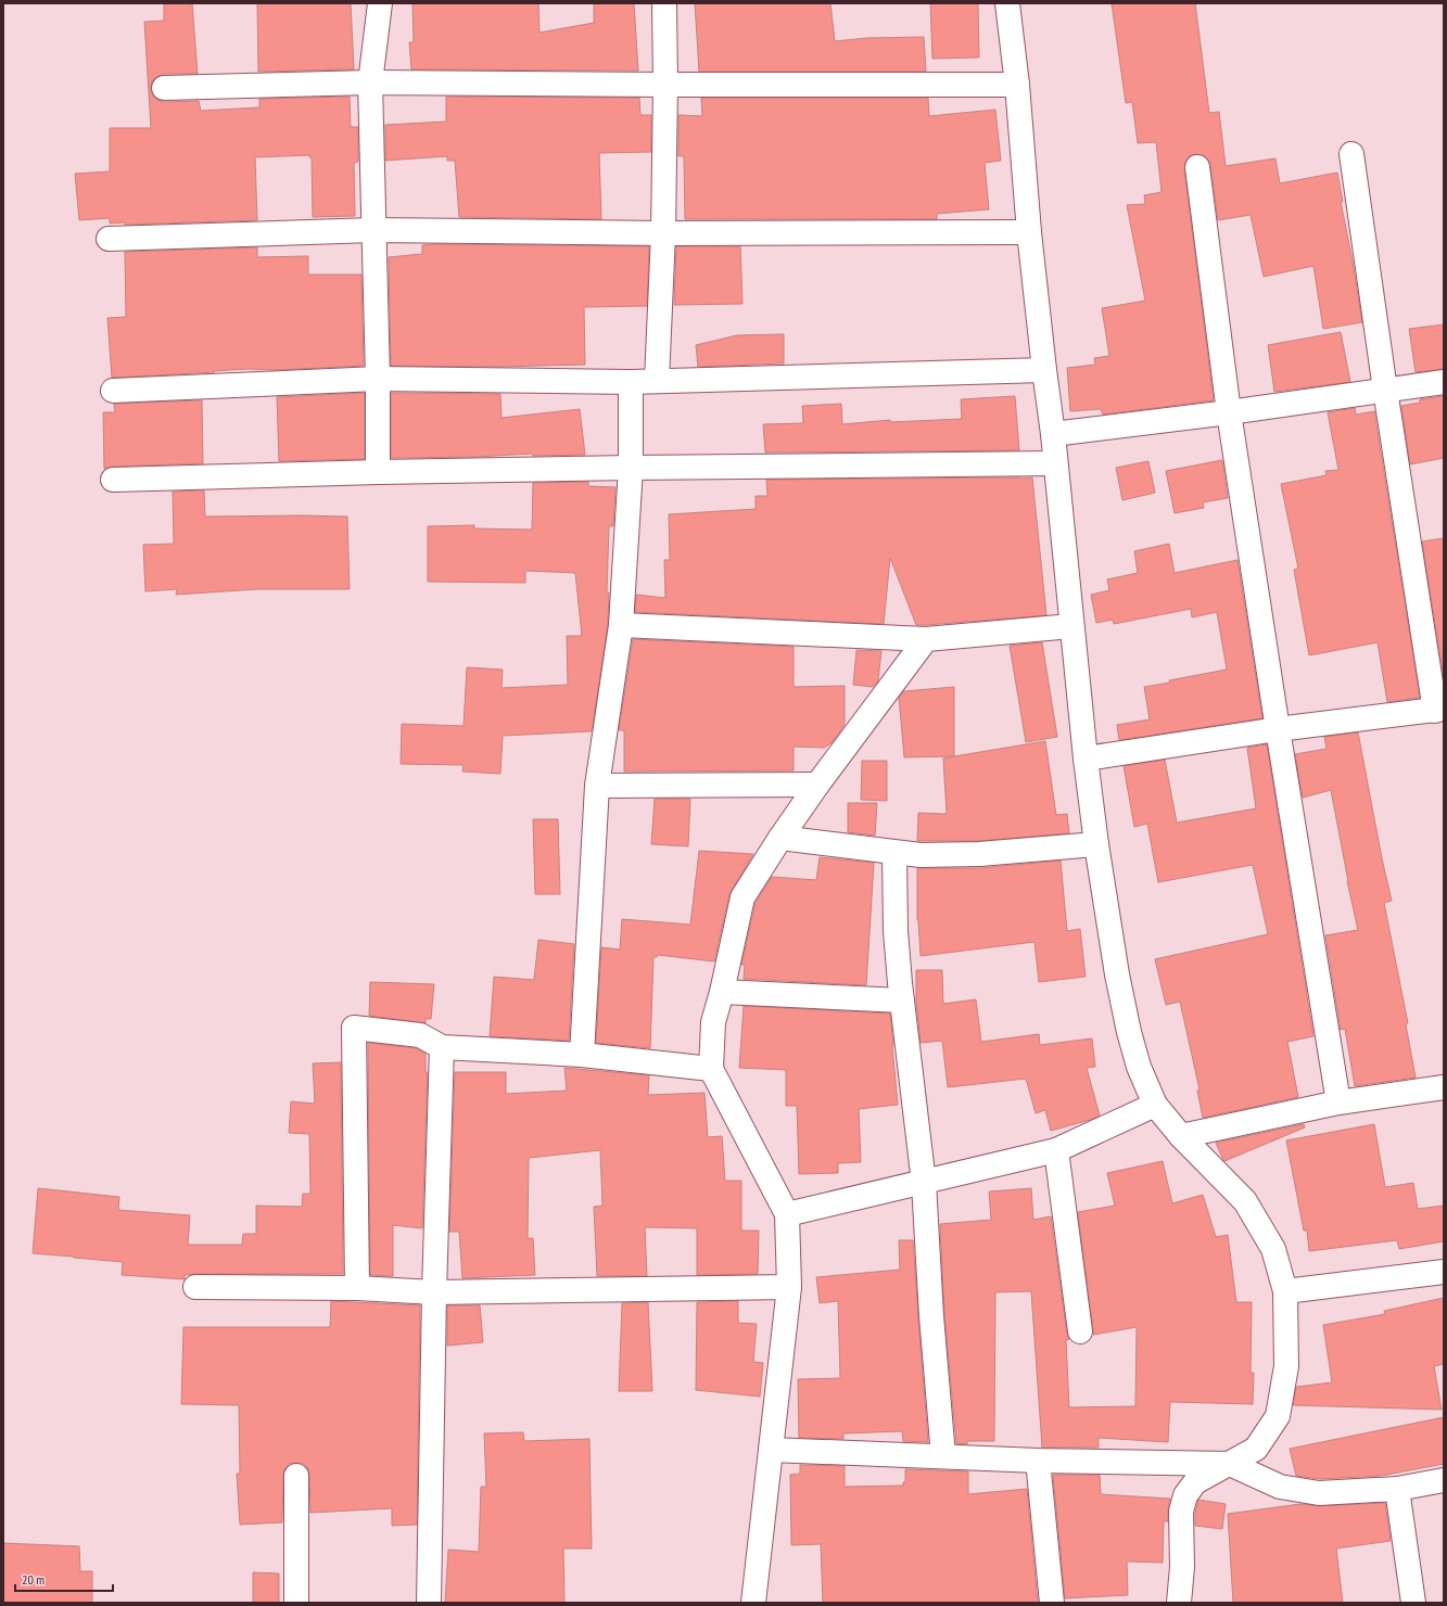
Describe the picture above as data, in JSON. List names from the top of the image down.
{
  "scale_bar": "20 m"
}
